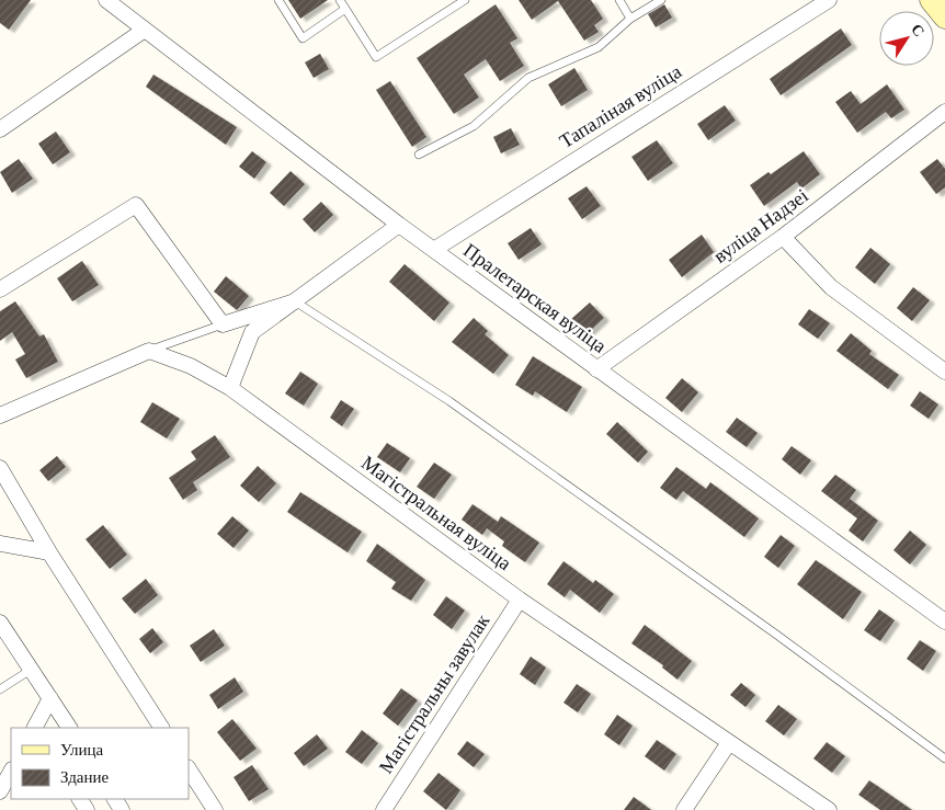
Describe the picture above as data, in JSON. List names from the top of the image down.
{
  "streets": {
    "street": [
      "Тапаліная вуліца",
      "вуліца Надзеі",
      "Пралетарская вуліца",
      "Магістральная вуліца",
      "Магістральны завулак"
    ]
  },
  "crossings": [
    ["Тапаліная вуліца", "Пралетарская вуліца"],
    ["вуліца Надзеі", "Пралетарская вуліца"],
    ["Магістральная вуліца", "Магістральны завулак"]
  ],
  "legend": ["Улица", "Здание"],
  "north": "top right"
}
